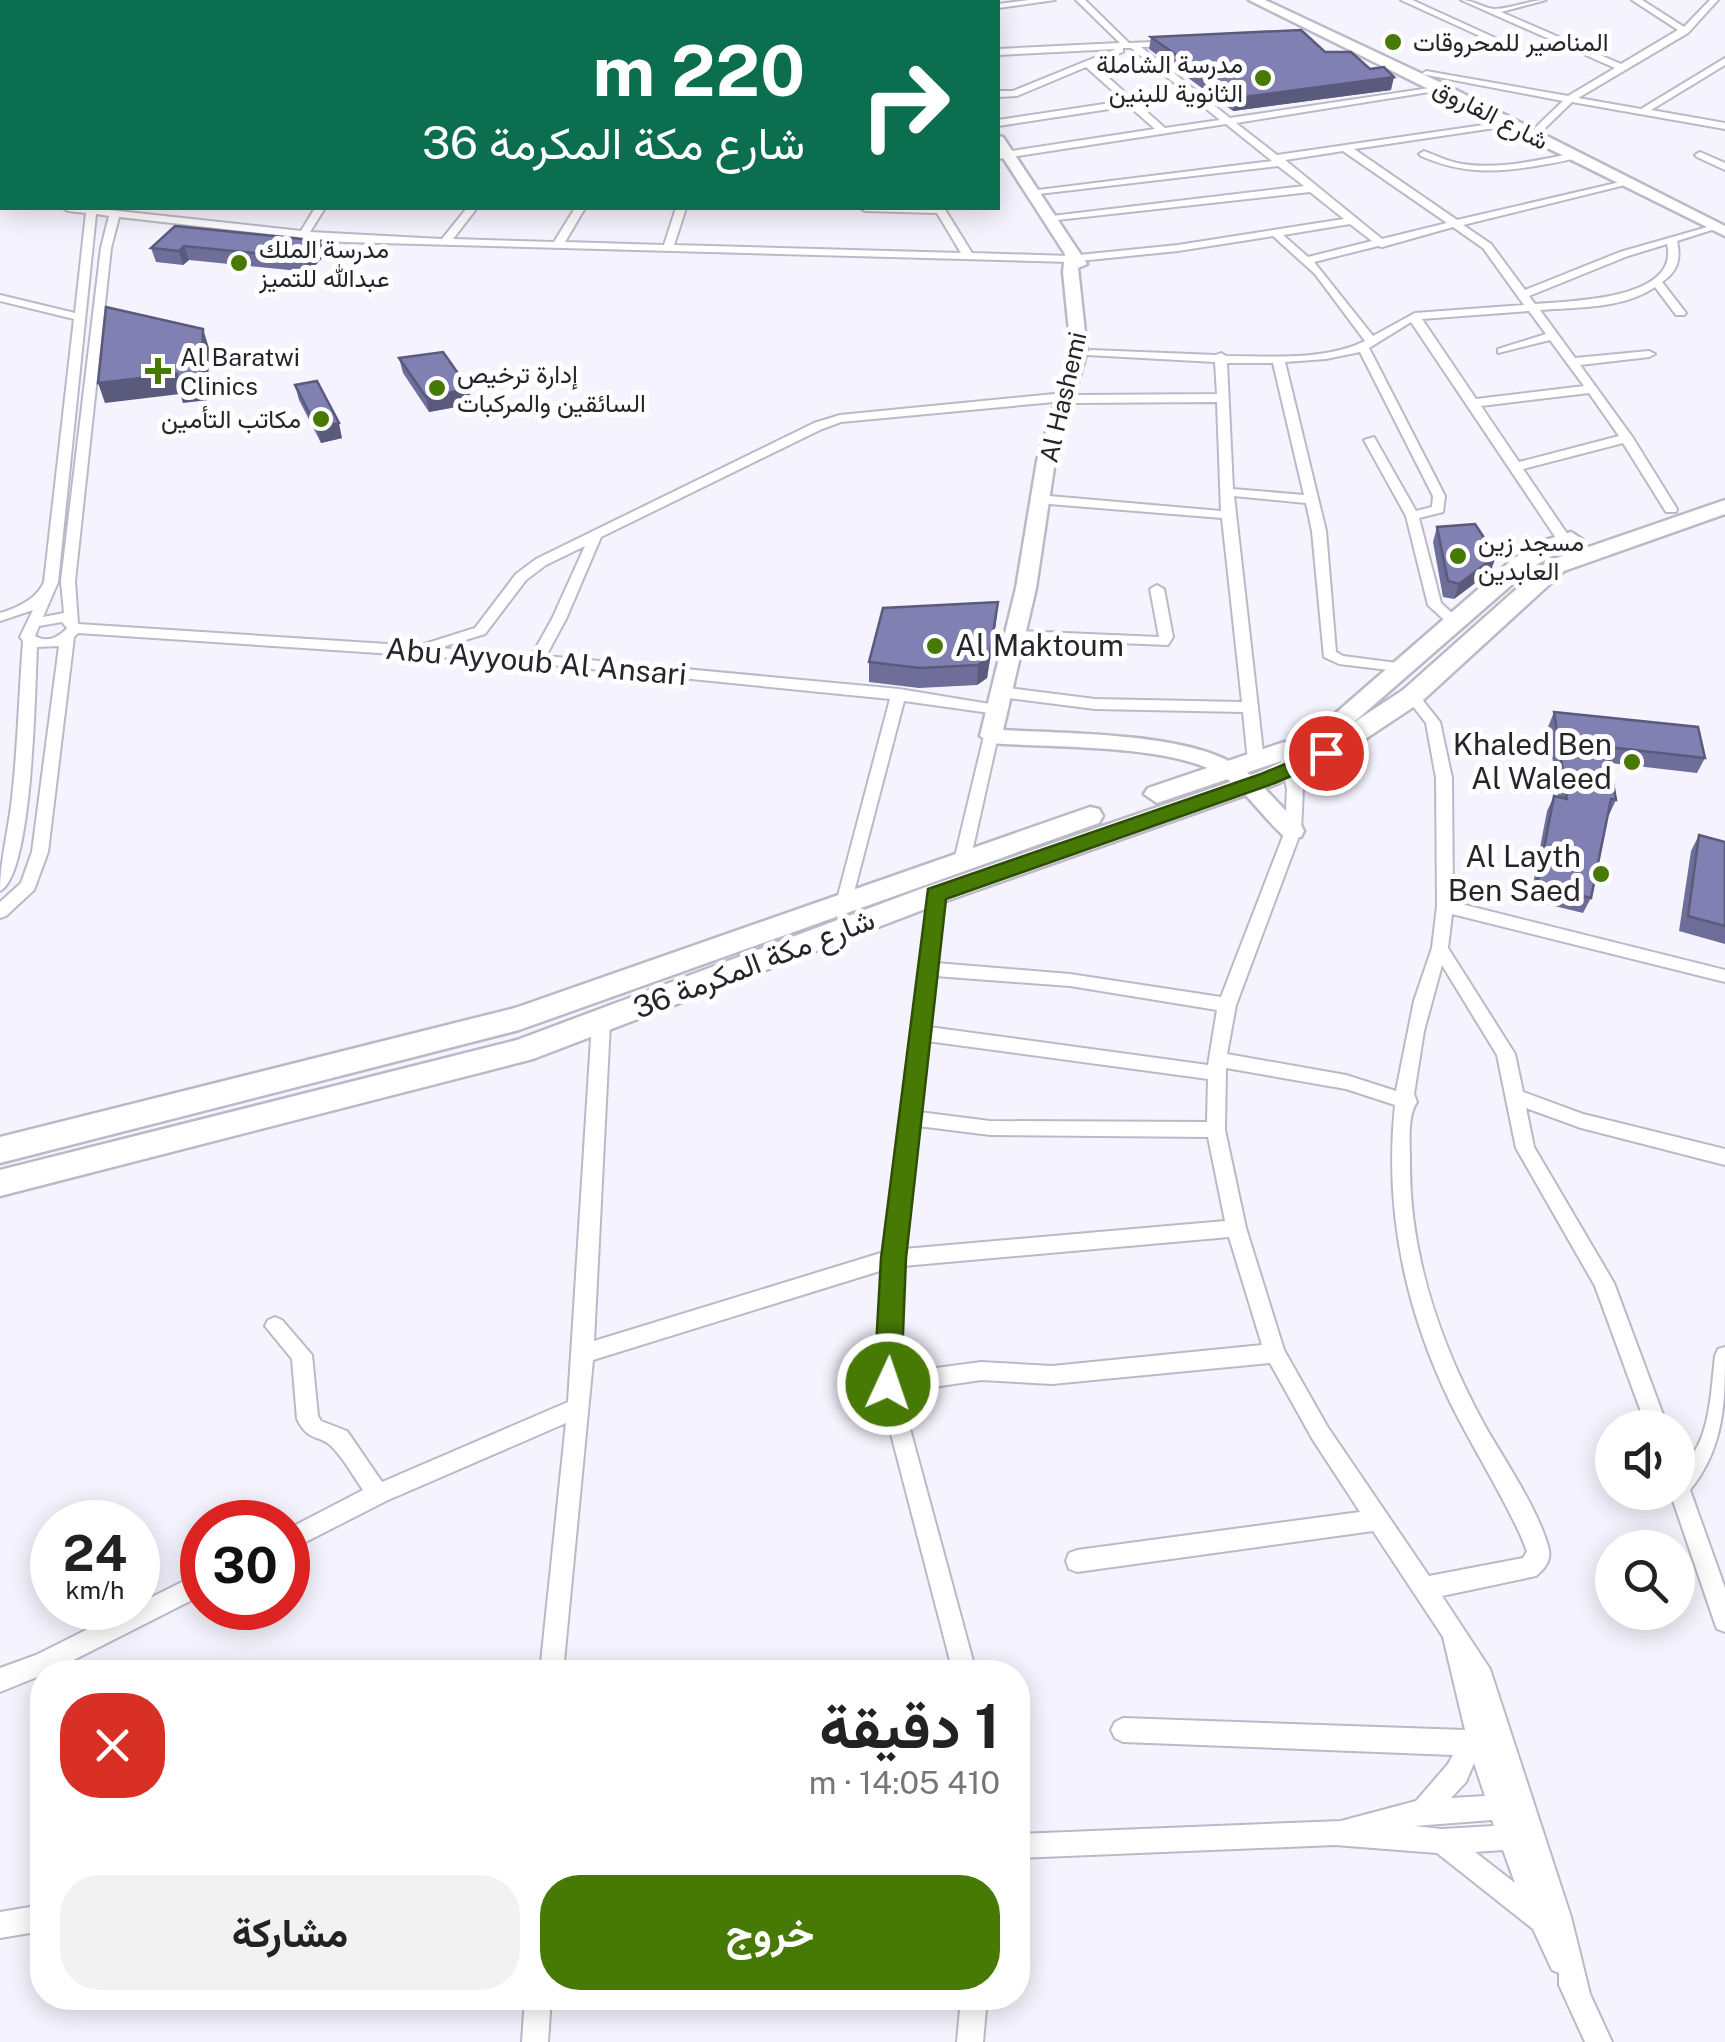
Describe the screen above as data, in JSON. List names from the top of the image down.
{
  "streets": {
    "main road": ["شارع مكة المكرمة 36"],
    "street": ["شارع الفاروق", "Al Hashemi", "Abu Ayyoub Al Ansari"]
  },
  "crossings": [
    ["Al Hashemi", "Abu Ayyoub Al Ansari"]
  ],
  "places": {
    "other": [
      "المناصير للمحروقات",
      "مدرسة الشاملة الثانوية للبنين",
      "مدرسة الملك عبدالله للتميز",
      "إدارة ترخيص السائقين والمركبات",
      "مكاتب التأمين",
      "مسجد زين العابدين",
      "Al Maktoum",
      "Khaled Ben Al Waleed",
      "Al Layth Ben Saed"
    ],
    "health": ["Al Baratwi Clinics"]
  },
  "page": {
    "turn": ["220 m", "شارع مكة المكرمة 36"],
    "speed": "24 km/h",
    "limit": "30",
    "heading": ["1 دقيقة", "410 m · 14:05"],
    "buttons": ["خروج", "مشاركة"]
  }
}
